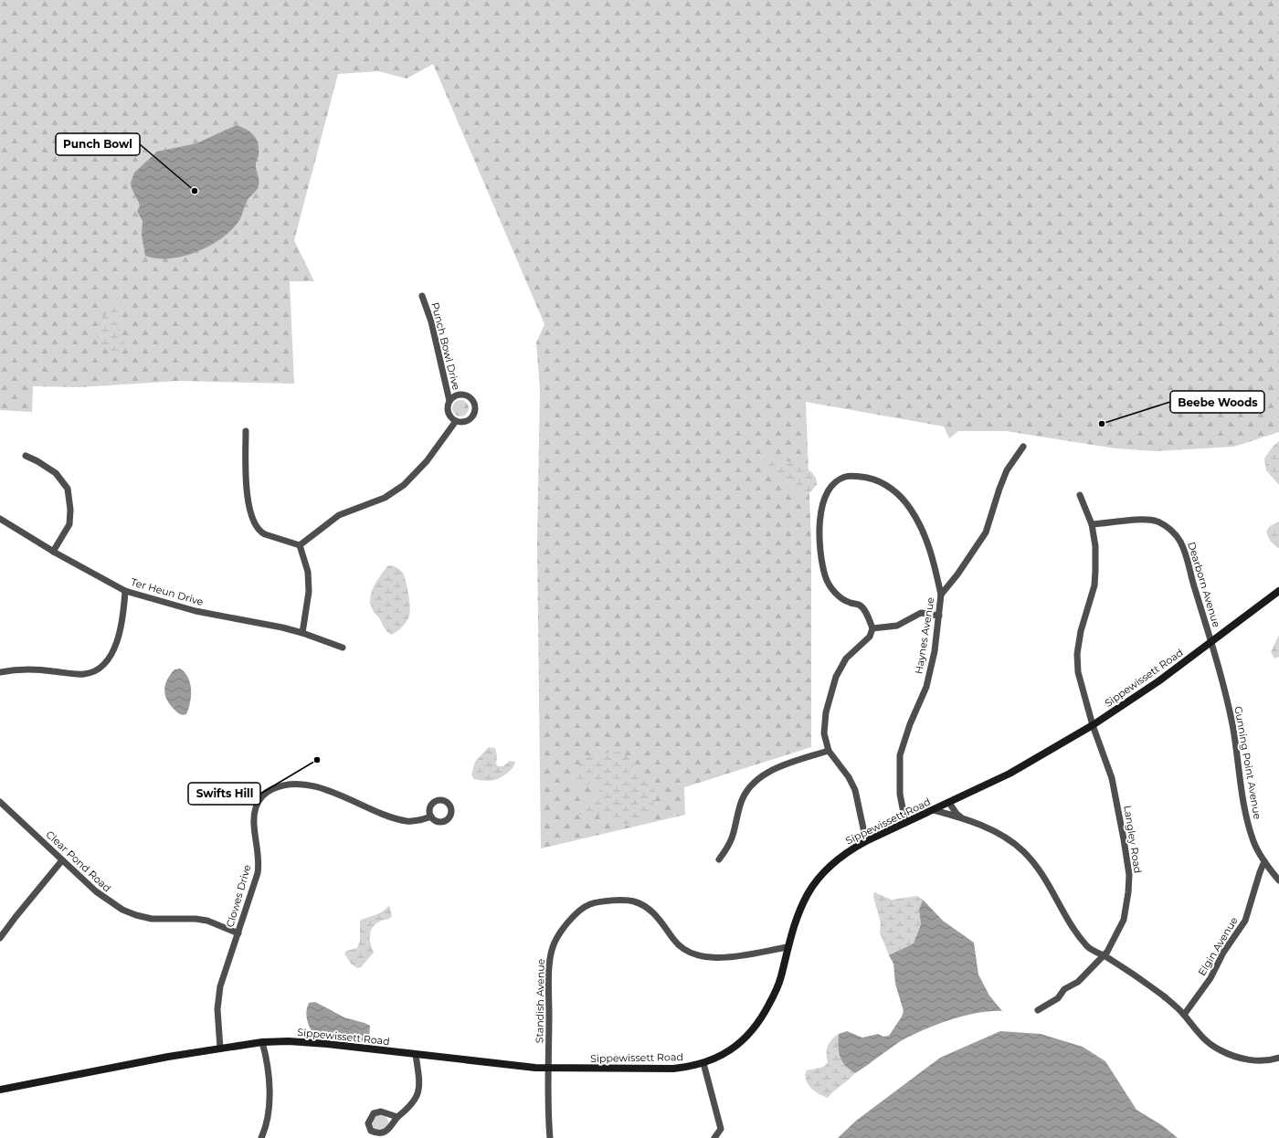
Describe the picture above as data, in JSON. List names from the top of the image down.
{
  "streets": {
    "main road": ["Sippewissett Road"],
    "street": [
      "Punch Bowl Drive",
      "Dearborn Avenue",
      "Ter Heun Drive",
      "Haynes Avenue",
      "Gunning Point Avenue",
      "Langley Road",
      "Clear Pond Road",
      "Clowes Drive",
      "Elgin Avenue",
      "Standish Avenue"
    ]
  },
  "crossings": [
    ["Dearborn Avenue", "Sippewissett Road"],
    ["Dearborn Avenue", "Gunning Point Avenue"],
    ["Haynes Avenue", "Sippewissett Road"],
    ["Sippewissett Road", "Gunning Point Avenue"],
    ["Sippewissett Road", "Langley Road"],
    ["Sippewissett Road", "Clowes Drive"],
    ["Sippewissett Road", "Standish Avenue"],
    ["Gunning Point Avenue", "Elgin Avenue"],
    ["Clear Pond Road", "Clowes Drive"]
  ],
  "places": ["Punch Bowl", "Beebe Woods", "Swifts Hill"]
}
